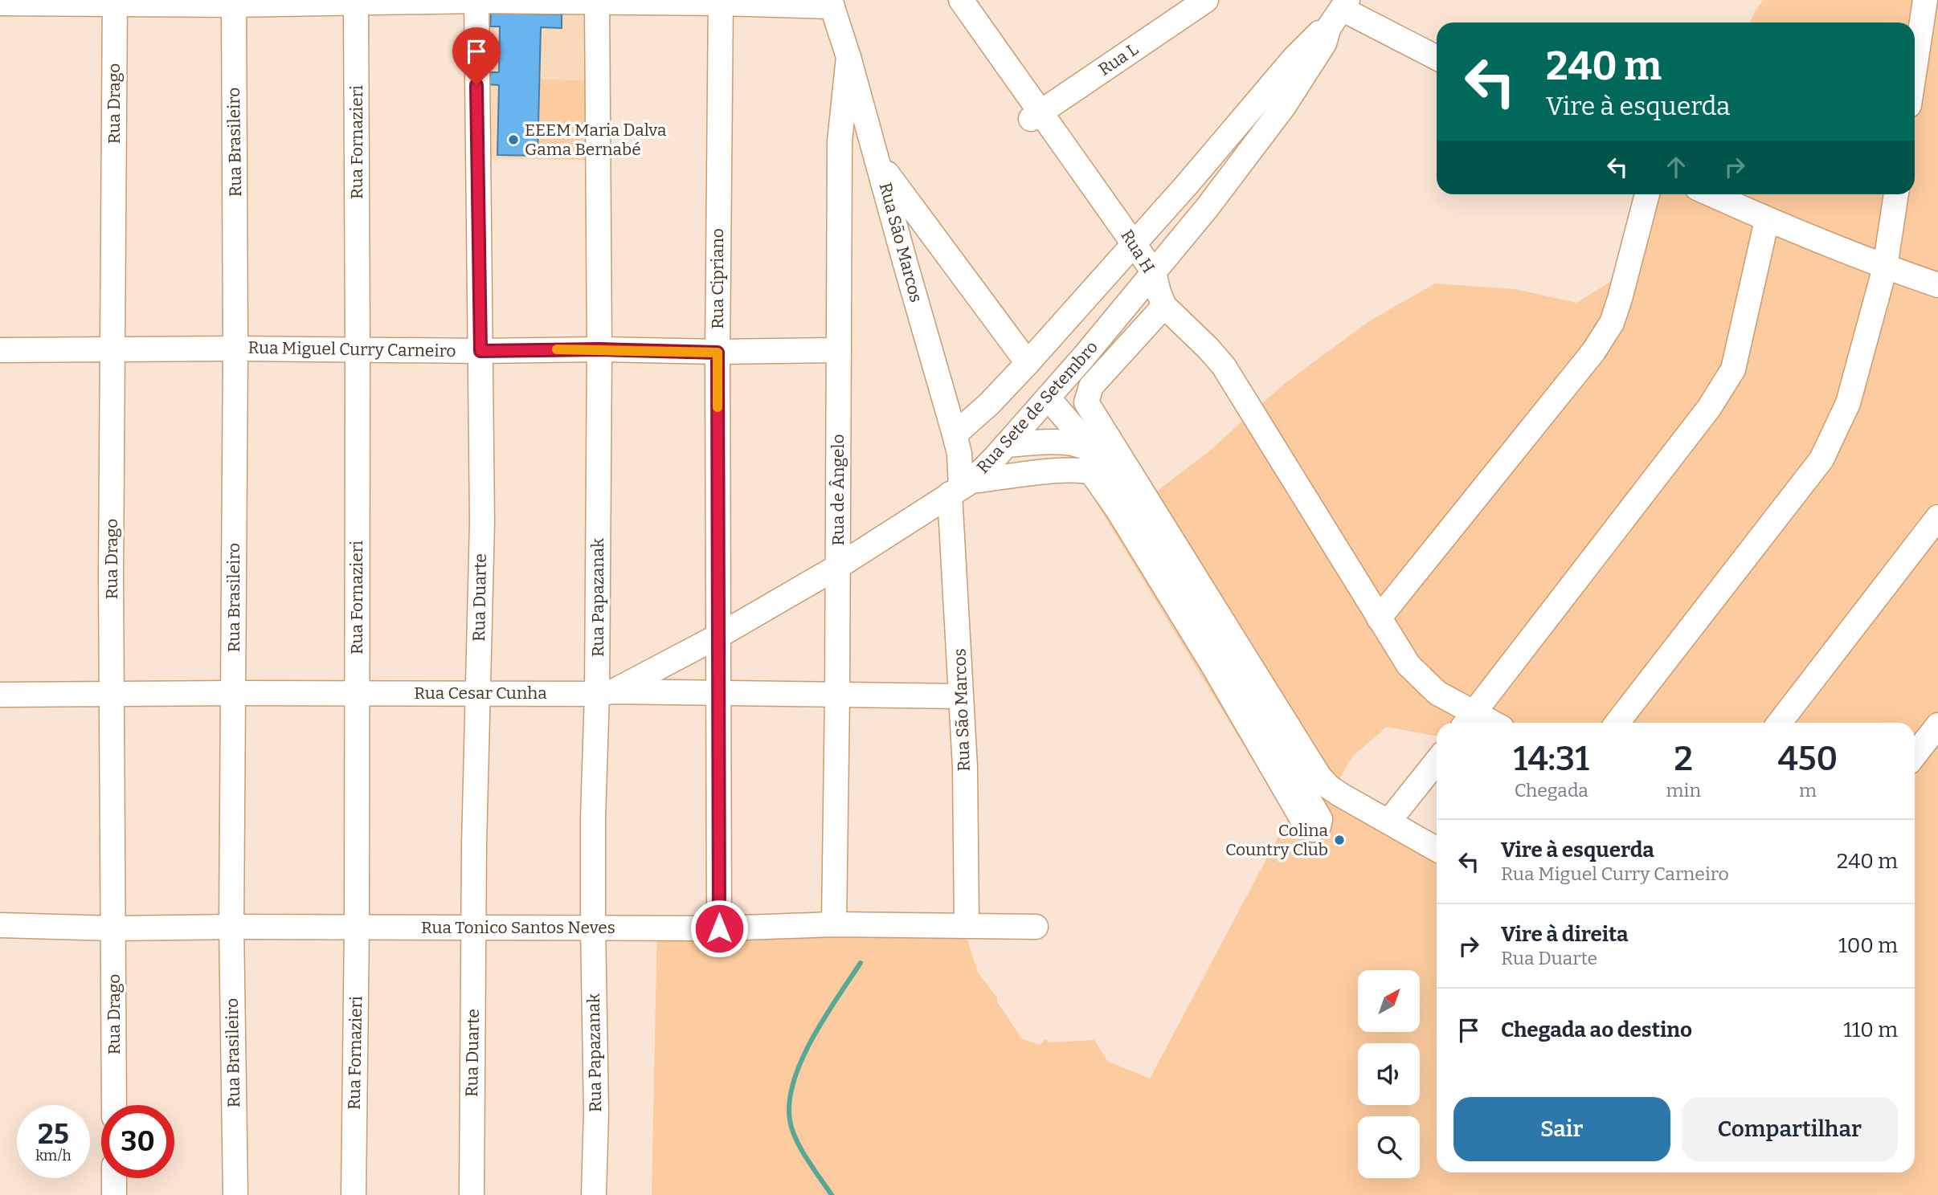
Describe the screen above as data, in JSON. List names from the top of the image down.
{
  "streets": {
    "street": [
      "Rua L",
      "Rua Drago",
      "Rua Brasileiro",
      "Rua Fornazieri",
      "Rua São Marcos",
      "Rua H",
      "Rua Cipriano",
      "Rua Miguel Curry Carneiro",
      "Rua Sete de Setembro",
      "Rua de Ângelo",
      "Rua Duarte",
      "Rua Papazanak",
      "Rua Cesar Cunha",
      "Rua Tonico Santos Neves"
    ]
  },
  "crossings": [
    ["Rua L", "Rua H"],
    ["Rua Drago", "Rua Miguel Curry Carneiro"],
    ["Rua Drago", "Rua Cesar Cunha"],
    ["Rua Drago", "Rua Tonico Santos Neves"],
    ["Rua Brasileiro", "Rua Miguel Curry Carneiro"],
    ["Rua Brasileiro", "Rua Cesar Cunha"],
    ["Rua Brasileiro", "Rua Tonico Santos Neves"],
    ["Rua Fornazieri", "Rua Miguel Curry Carneiro"],
    ["Rua Fornazieri", "Rua Cesar Cunha"],
    ["Rua Fornazieri", "Rua Tonico Santos Neves"],
    ["Rua São Marcos", "Rua Sete de Setembro"],
    ["Rua São Marcos", "Rua de Ângelo"],
    ["Rua São Marcos", "Rua Cesar Cunha"],
    ["Rua São Marcos", "Rua Tonico Santos Neves"],
    ["Rua H", "Rua Sete de Setembro"],
    ["Rua Cipriano", "Rua Miguel Curry Carneiro"],
    ["Rua Cipriano", "Rua Sete de Setembro"],
    ["Rua Cipriano", "Rua Cesar Cunha"],
    ["Rua Cipriano", "Rua Tonico Santos Neves"],
    ["Rua Miguel Curry Carneiro", "Rua de Ângelo"],
    ["Rua Miguel Curry Carneiro", "Rua Duarte"],
    ["Rua Miguel Curry Carneiro", "Rua Papazanak"],
    ["Rua Sete de Setembro", "Rua de Ângelo"],
    ["Rua Sete de Setembro", "Rua Papazanak"],
    ["Rua Sete de Setembro", "Rua Cesar Cunha"],
    ["Rua de Ângelo", "Rua Cesar Cunha"],
    ["Rua de Ângelo", "Rua Tonico Santos Neves"],
    ["Rua Duarte", "Rua Cesar Cunha"],
    ["Rua Duarte", "Rua Tonico Santos Neves"],
    ["Rua Papazanak", "Rua Cesar Cunha"],
    ["Rua Papazanak", "Rua Tonico Santos Neves"]
  ],
  "places": ["EEEM Maria Dalva Gama Bernabé", "Colina Country Club"],
  "north": "top right",
  "page": {
    "turn": ["240 m", "Vire à esquerda"],
    "eta": [
      "14:31",
      "Chegada",
      "2",
      "min",
      "450",
      "m"
    ],
    "list": [
      {
        "name": "Vire à esquerda",
        "note": "Rua Miguel Curry Carneiro",
        "value": "240 m"
      },
      {
        "name": "Vire à direita",
        "note": "Rua Duarte",
        "value": "100 m"
      },
      {
        "name": "Chegada ao destino",
        "value": "110 m"
      }
    ],
    "buttons": ["Sair", "Compartilhar"],
    "speed": "25 km/h",
    "limit": "30"
  }
}
